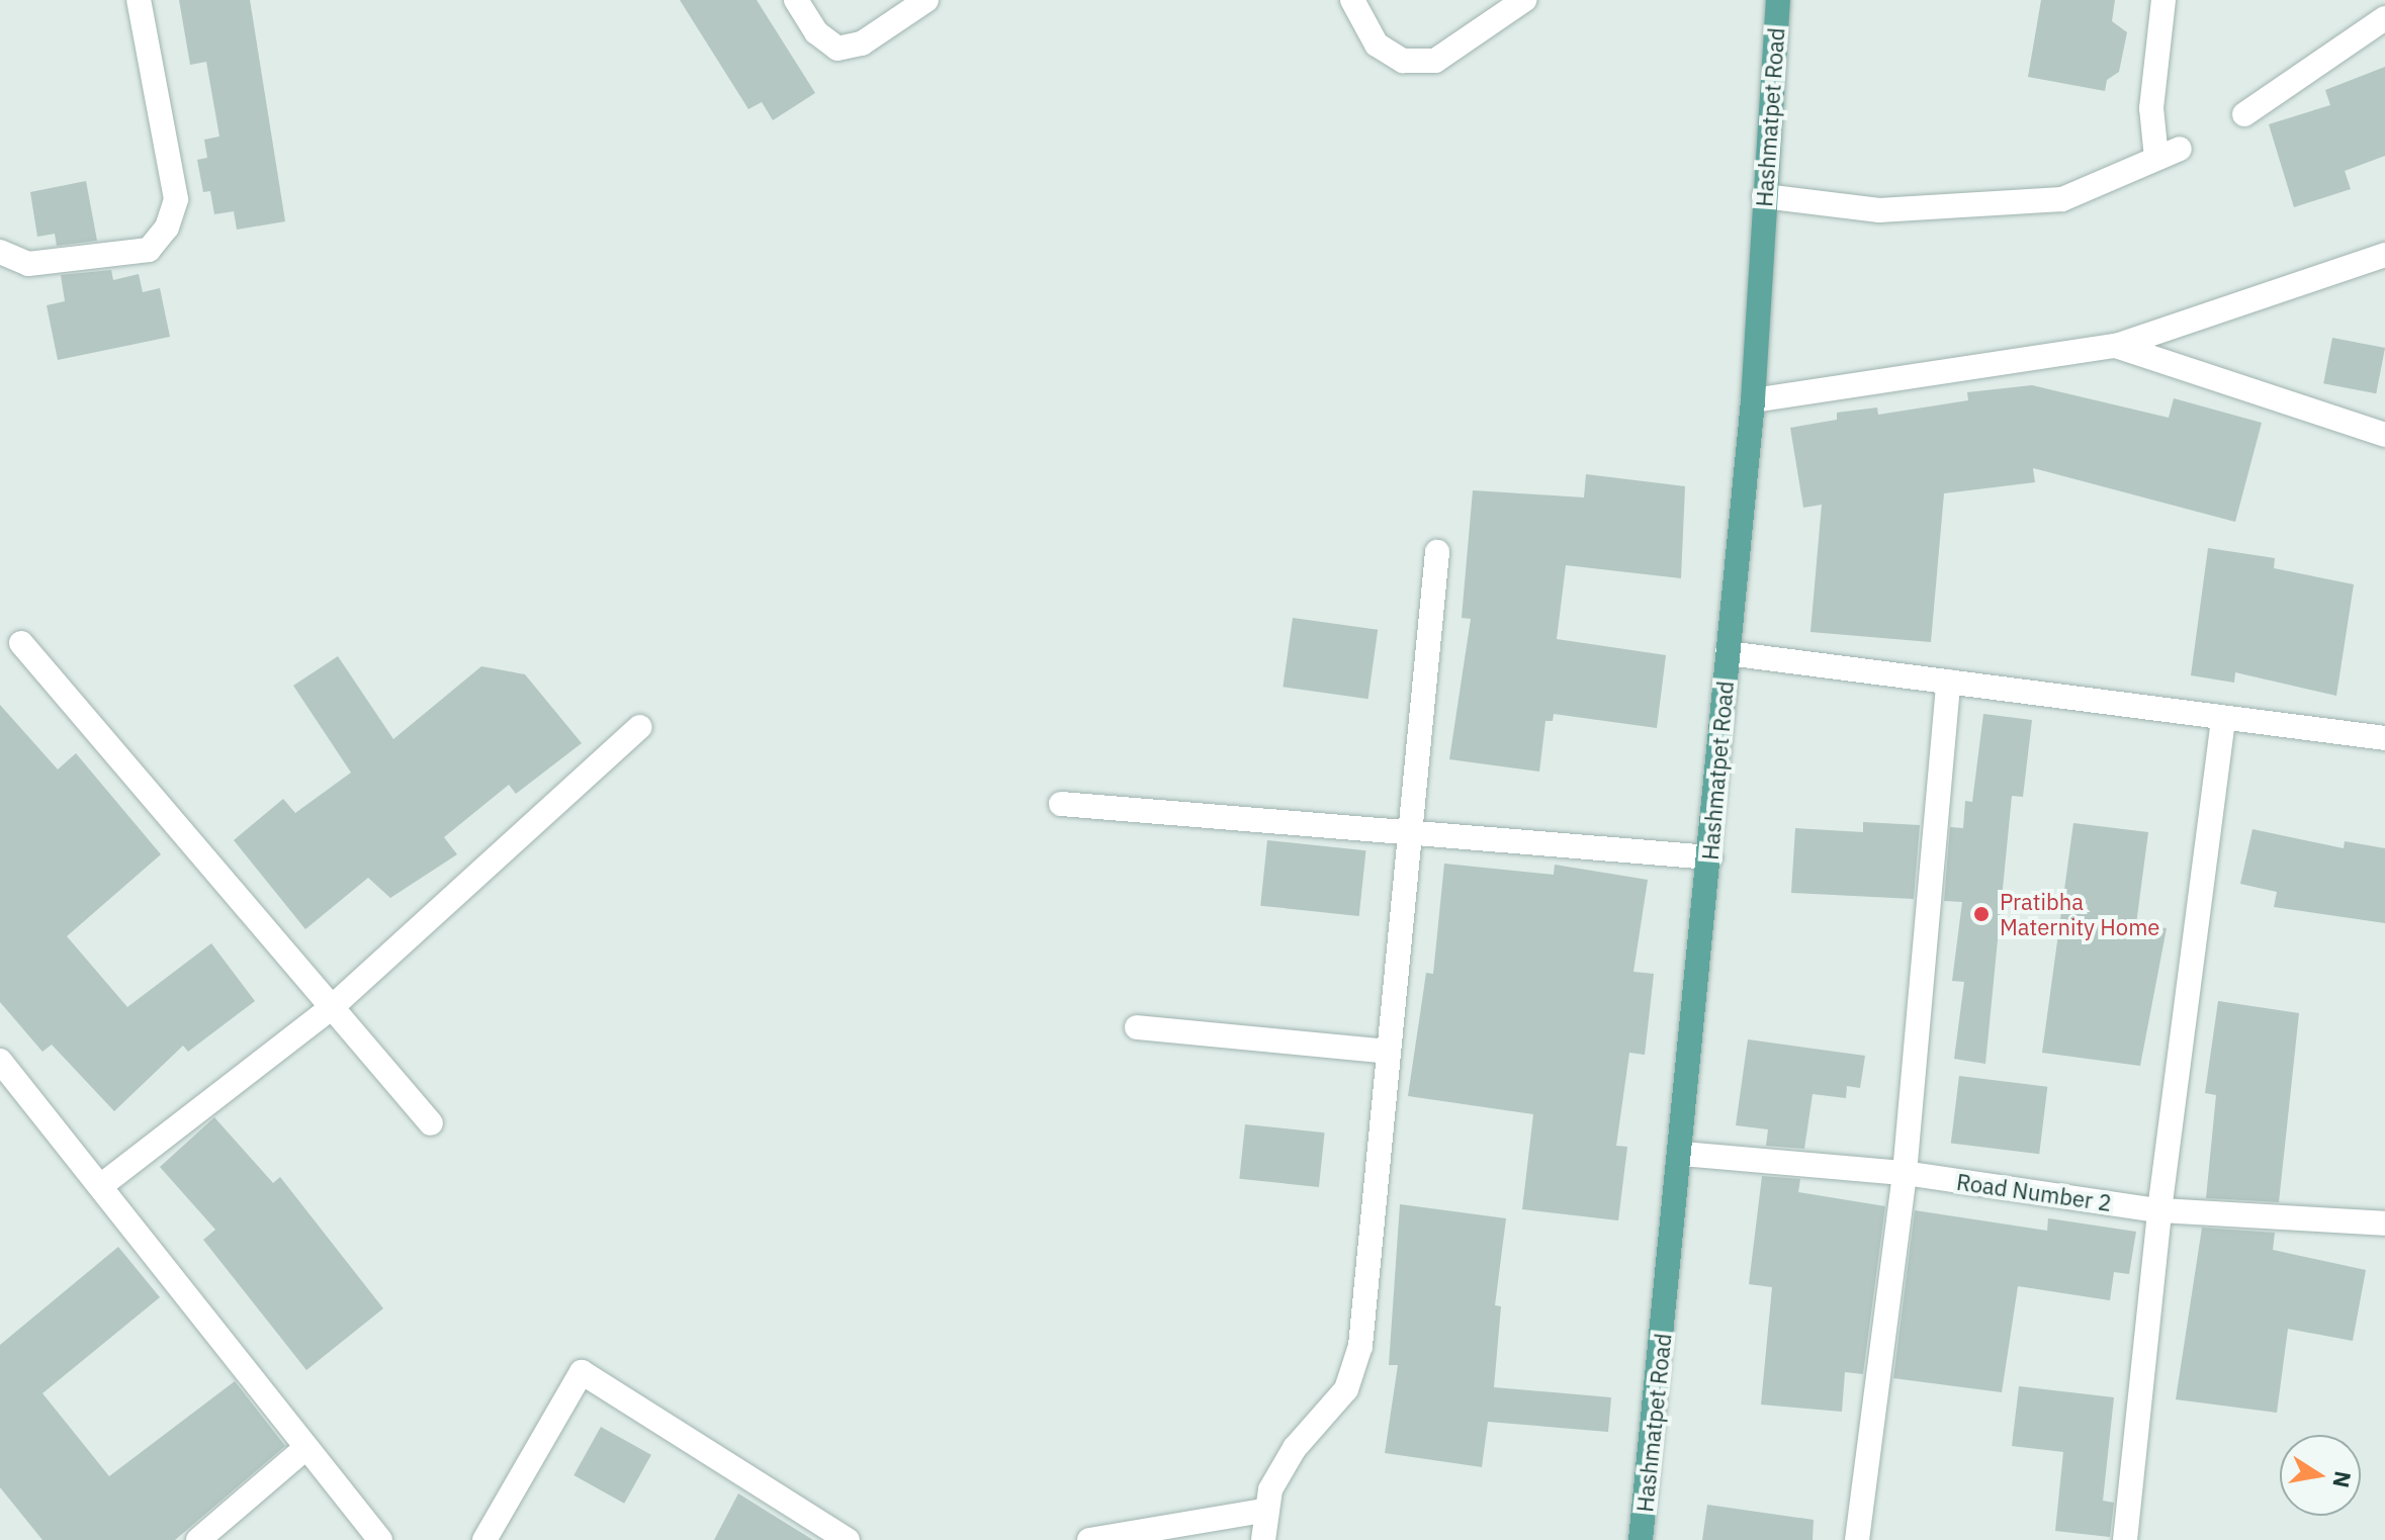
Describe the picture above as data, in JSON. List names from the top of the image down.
{
  "streets": {
    "main road": ["Hashmatpet Road"],
    "street": ["Road Number 2"]
  },
  "crossings": [
    ["Hashmatpet Road", "Road Number 2"]
  ],
  "places": ["Pratibha Maternity Home"],
  "north": "right"
}
